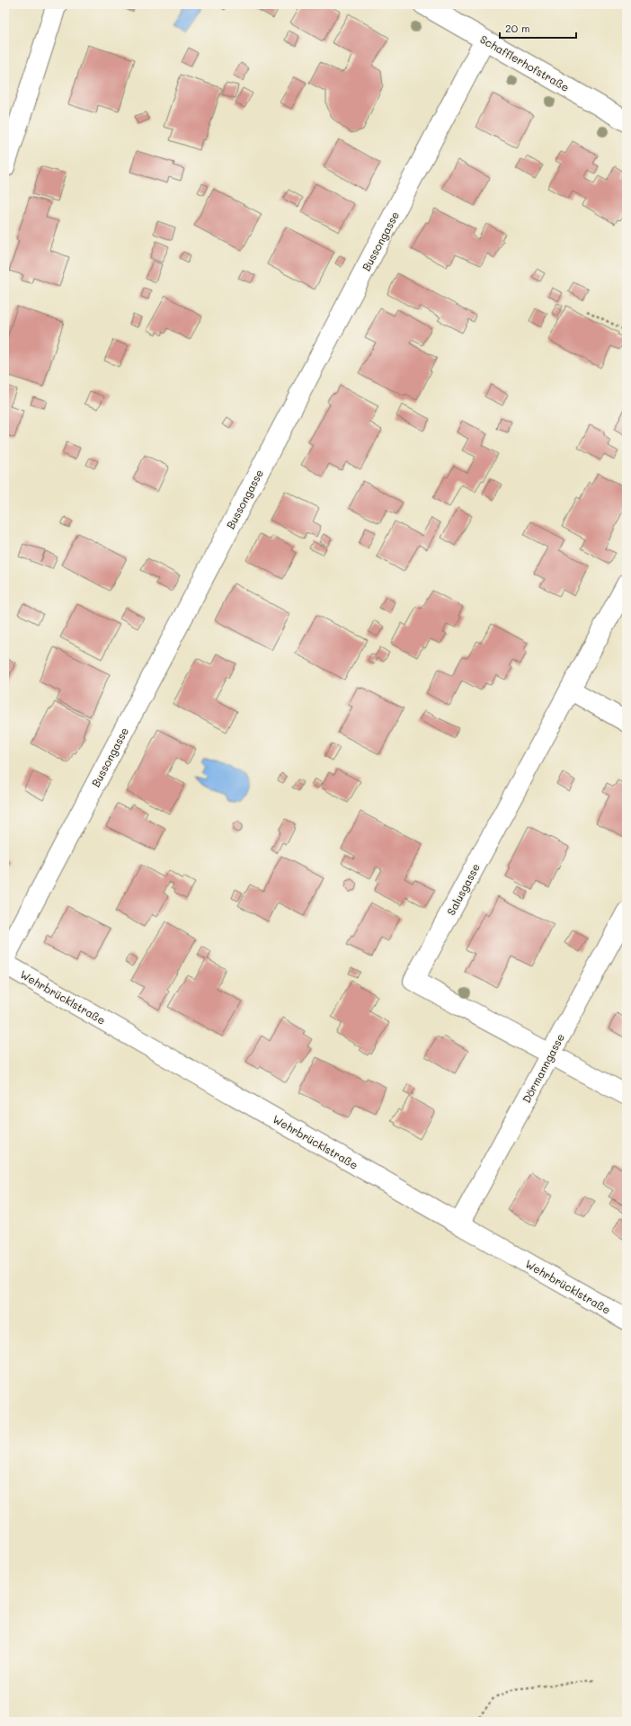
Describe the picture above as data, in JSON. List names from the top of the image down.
{
  "streets": {
    "street": [
      "Schafflerhofstraße",
      "Bussongasse",
      "Salusgasse",
      "Wehrbrücklstraße",
      "Dörmanngasse"
    ]
  },
  "crossings": [
    ["Schafflerhofstraße", "Bussongasse"],
    ["Salusgasse", "Dörmanngasse"],
    ["Wehrbrücklstraße", "Dörmanngasse"]
  ],
  "scale_bar": "20 m"
}
